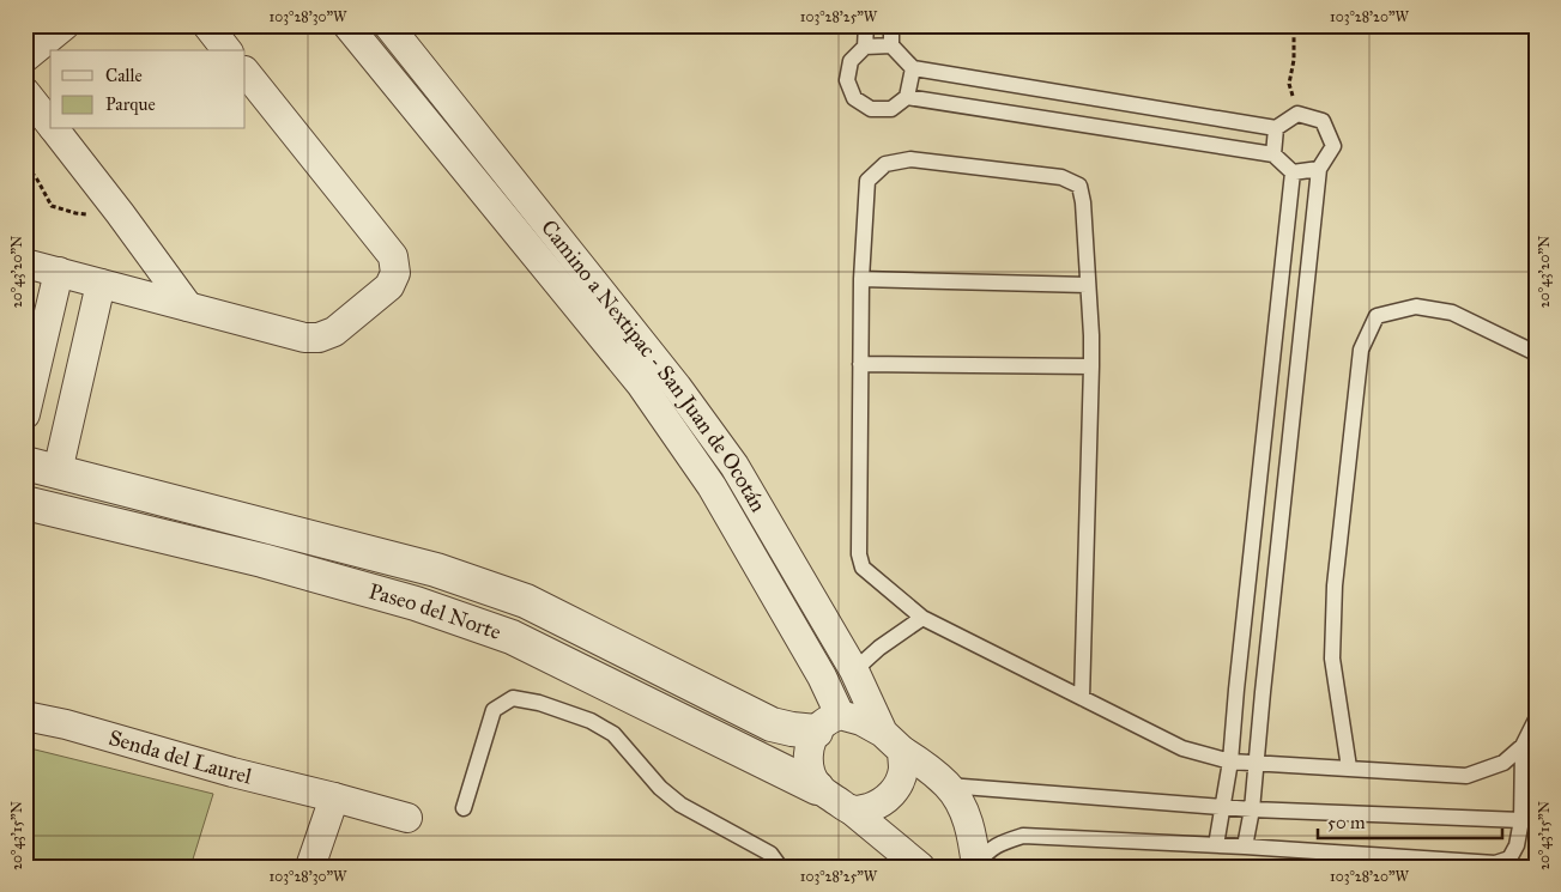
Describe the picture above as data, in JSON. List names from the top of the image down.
{
  "streets": {
    "street": ["Camino a Nextipac - San Juan de Ocotán", "Paseo del Norte", "Senda del Laurel"]
  },
  "crossings": [
    ["Camino a Nextipac - San Juan de Ocotán", "Paseo del Norte"]
  ],
  "legend": ["Calle", "Parque"],
  "scale_bar": "50 m",
  "coordinates": [
    "103°28'30\"W",
    "103°28'25\"W",
    "103°28'20\"W",
    "20°43'20\"N",
    "20°43'15\"N"
  ]
}
